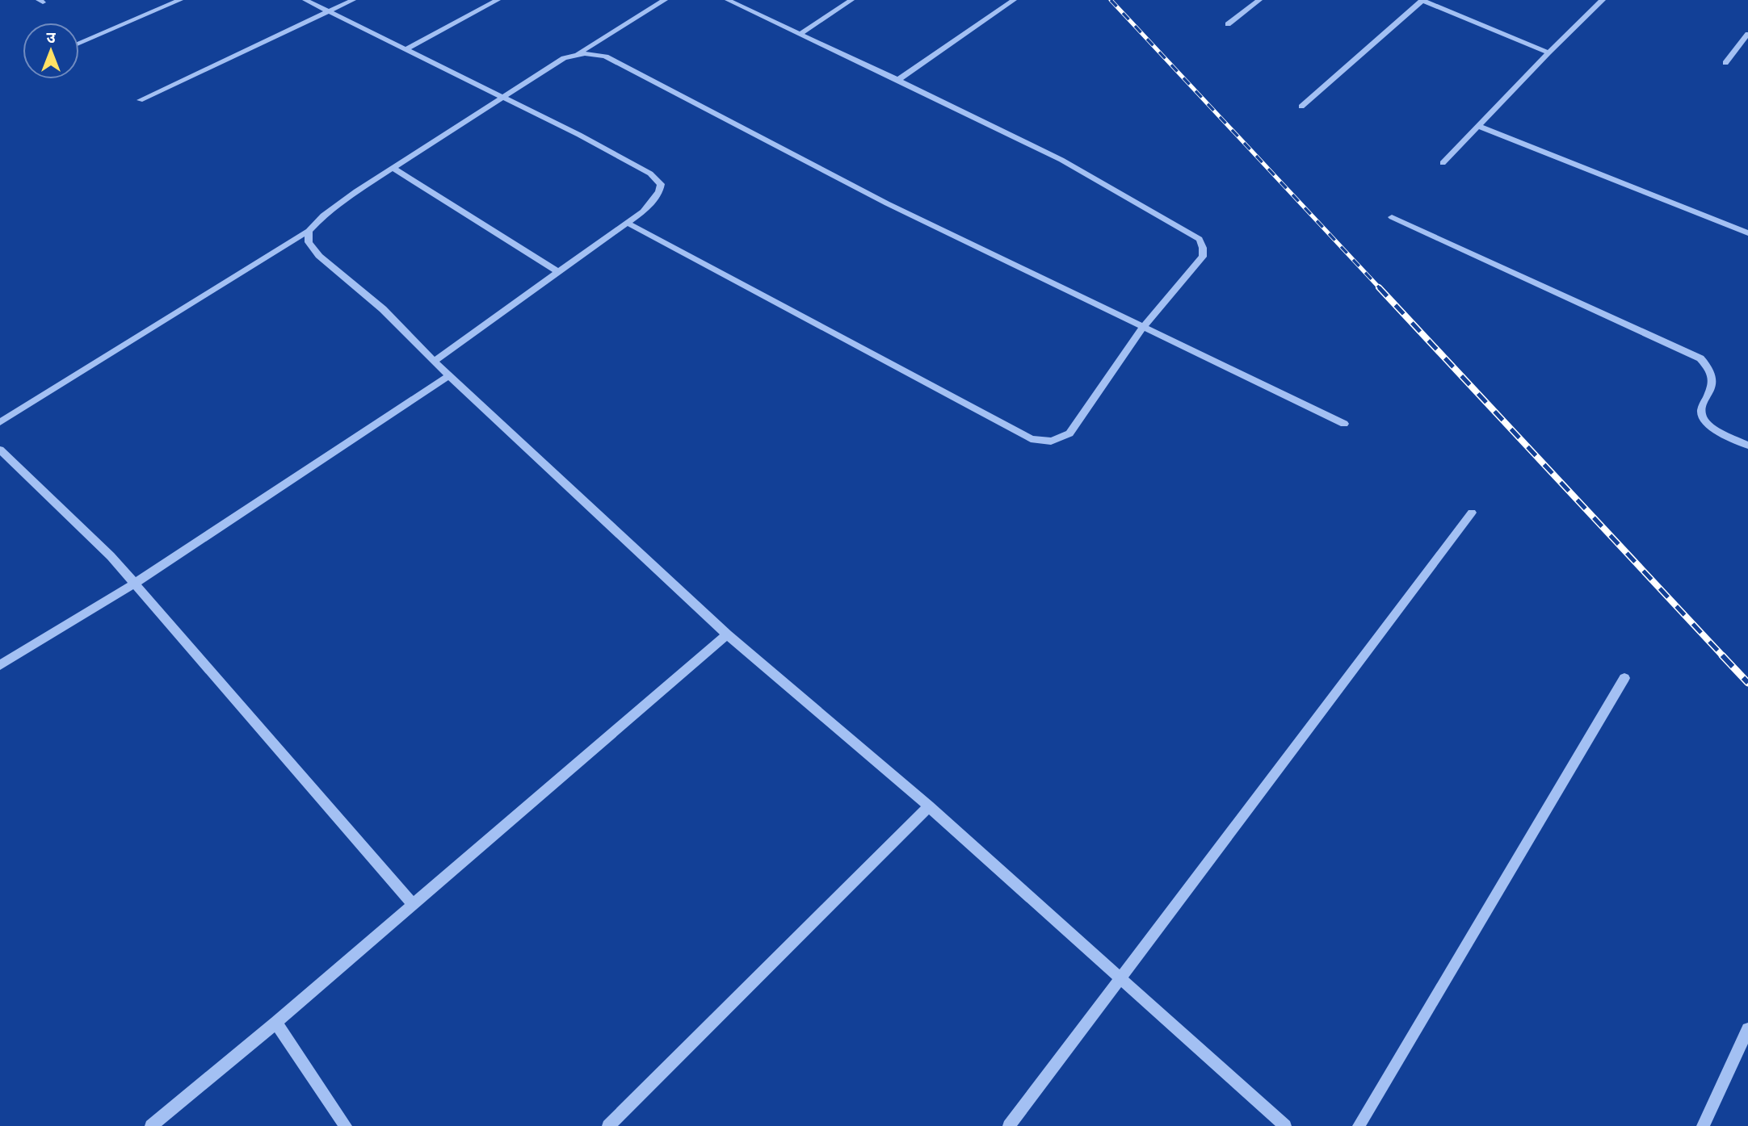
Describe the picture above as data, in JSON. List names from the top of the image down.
{
  "north": "top"
}
